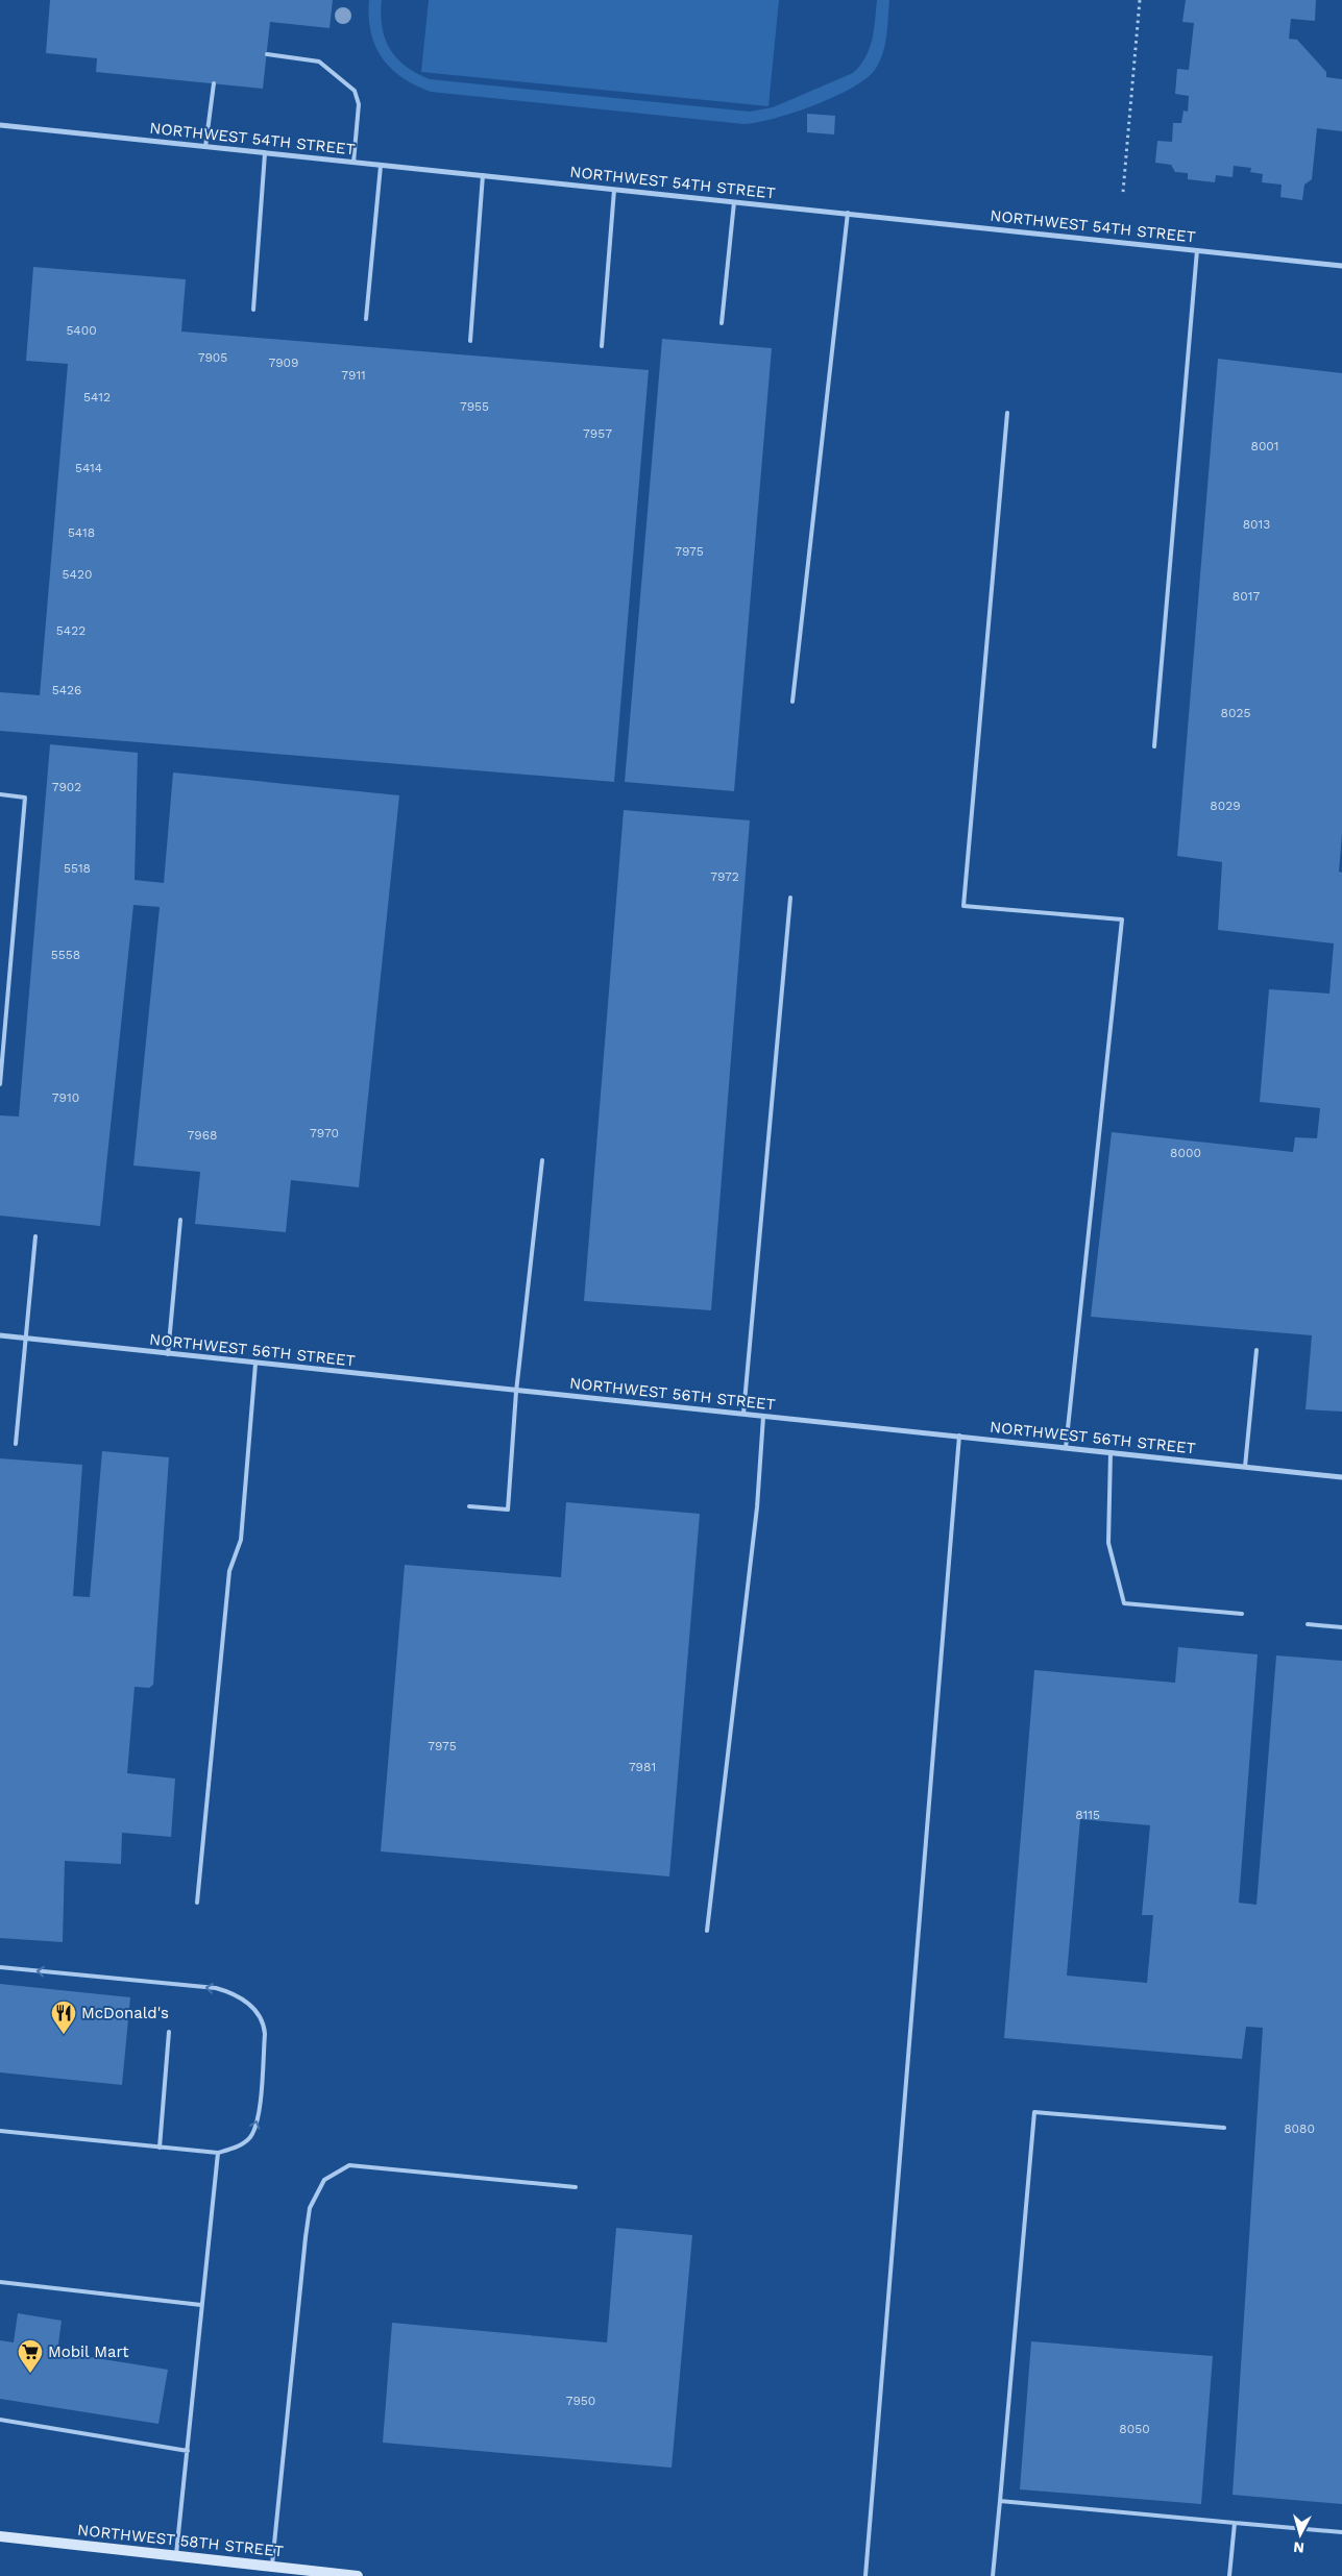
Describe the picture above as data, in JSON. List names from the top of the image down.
{
  "streets": {
    "main road": ["NORTHWEST 58TH STREET"],
    "street": ["NORTHWEST 54TH STREET", "NORTHWEST 56TH STREET"]
  },
  "places": {
    "restaurant": ["McDonald's"],
    "supermarket": ["Mobil Mart"]
  },
  "house_numbers": [
    "5400",
    "7905",
    "7909",
    "7911",
    "5412",
    "7955",
    "7957",
    "8001",
    "5414",
    "8013",
    "5418",
    "7975",
    "5420",
    "8017",
    "5422",
    "5426",
    "8025",
    "7902",
    "8029",
    "5518",
    "7972",
    "5558",
    "7910",
    "7970",
    "7968",
    "8000",
    "7975",
    "7981",
    "8115",
    "8080",
    "7950",
    "8050"
  ],
  "north": "bottom"
}
